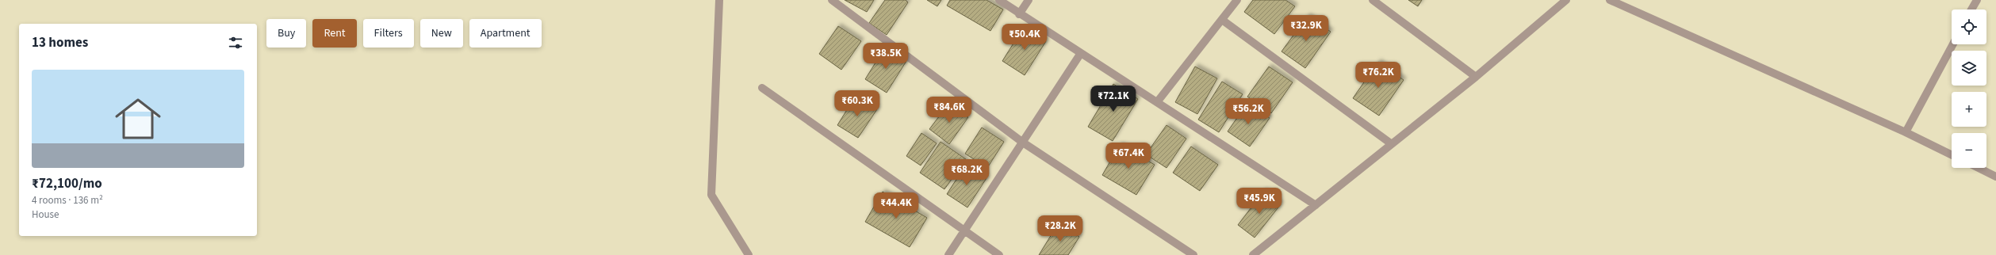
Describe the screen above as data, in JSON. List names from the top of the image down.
{
  "page": {
    "map_buttons": ["+", "−"],
    "price": [
      "₹32.9K",
      "₹50.4K",
      "₹38.5K",
      "₹76.2K",
      "₹72.1K",
      "₹60.3K",
      "₹84.6K",
      "₹56.2K",
      "₹67.4K",
      "₹68.2K",
      "₹45.9K",
      "₹44.4K",
      "₹28.2K"
    ],
    "chip": [
      "Buy",
      "Rent",
      "Filters",
      "New",
      "Apartment"
    ],
    "heading": "13 homes",
    "list": [
      {
        "name": "₹72,100/mo",
        "note": "4 rooms · 136 m² · House"
      }
    ]
  }
}
